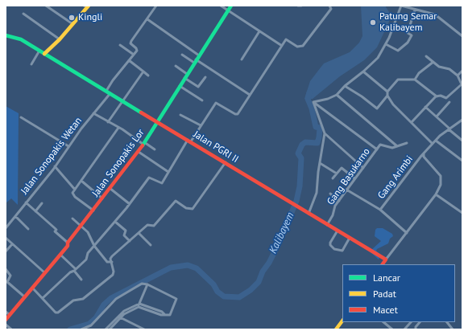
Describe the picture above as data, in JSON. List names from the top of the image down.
{
  "streets": {
    "street": [
      "Jalan PGRI II",
      "Jalan Sonopakis Wetan",
      "Jalan Sonopakis Lor",
      "Gang Basukarno",
      "Gang Arimbi"
    ]
  },
  "crossings": [
    ["Jalan PGRI II", "Jalan Sonopakis Wetan"],
    ["Jalan PGRI II", "Jalan Sonopakis Lor"],
    ["Jalan PGRI II", "Gang Basukarno"]
  ],
  "water": ["Kalibayem"],
  "places": ["Kingli", "Patung Semar Kalibayem"],
  "legend": ["Lancar", "Padat", "Macet"]
}
